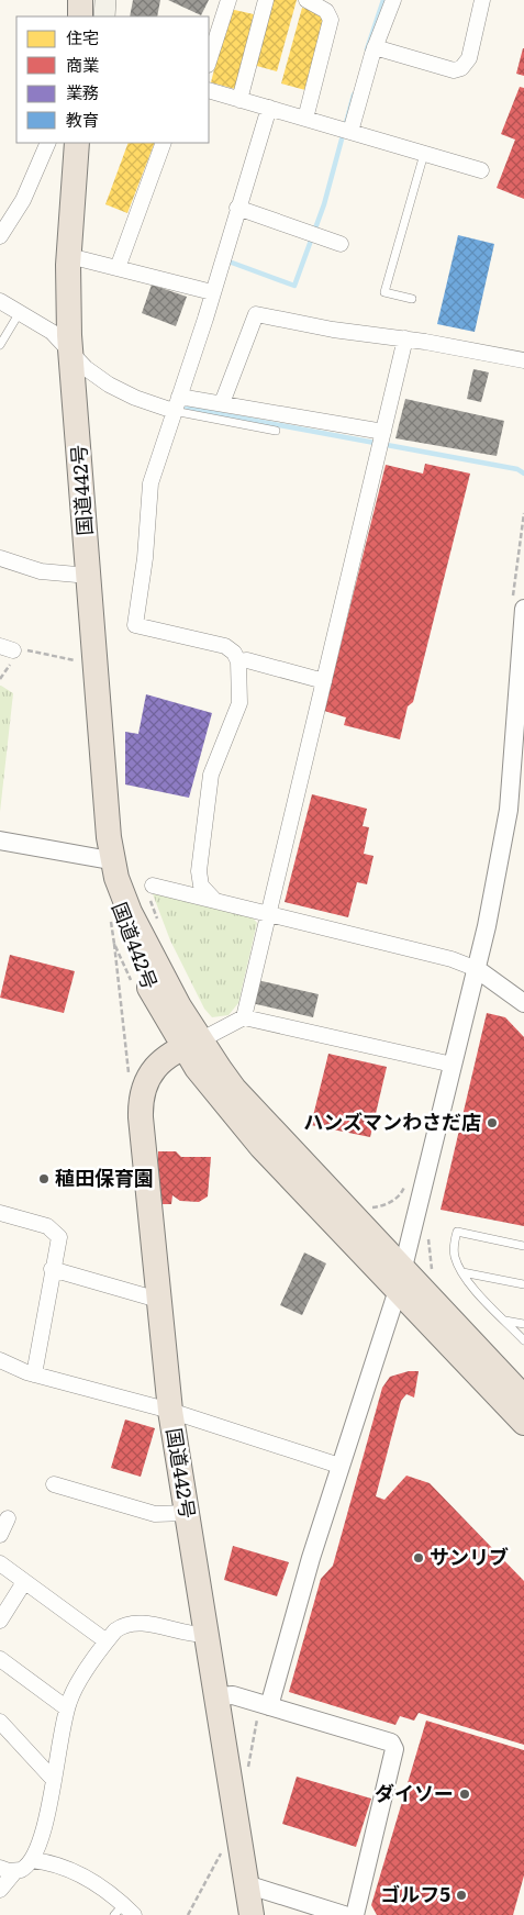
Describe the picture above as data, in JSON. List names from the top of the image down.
{
  "streets": {
    "highway": ["国道442号"]
  },
  "places": [
    "ハンズマンわさだ店",
    "稙田保育園",
    "サンリブ",
    "ダイソー",
    "ゴルフ5"
  ],
  "legend": [
    "住宅",
    "商業",
    "業務",
    "教育"
  ]
}
